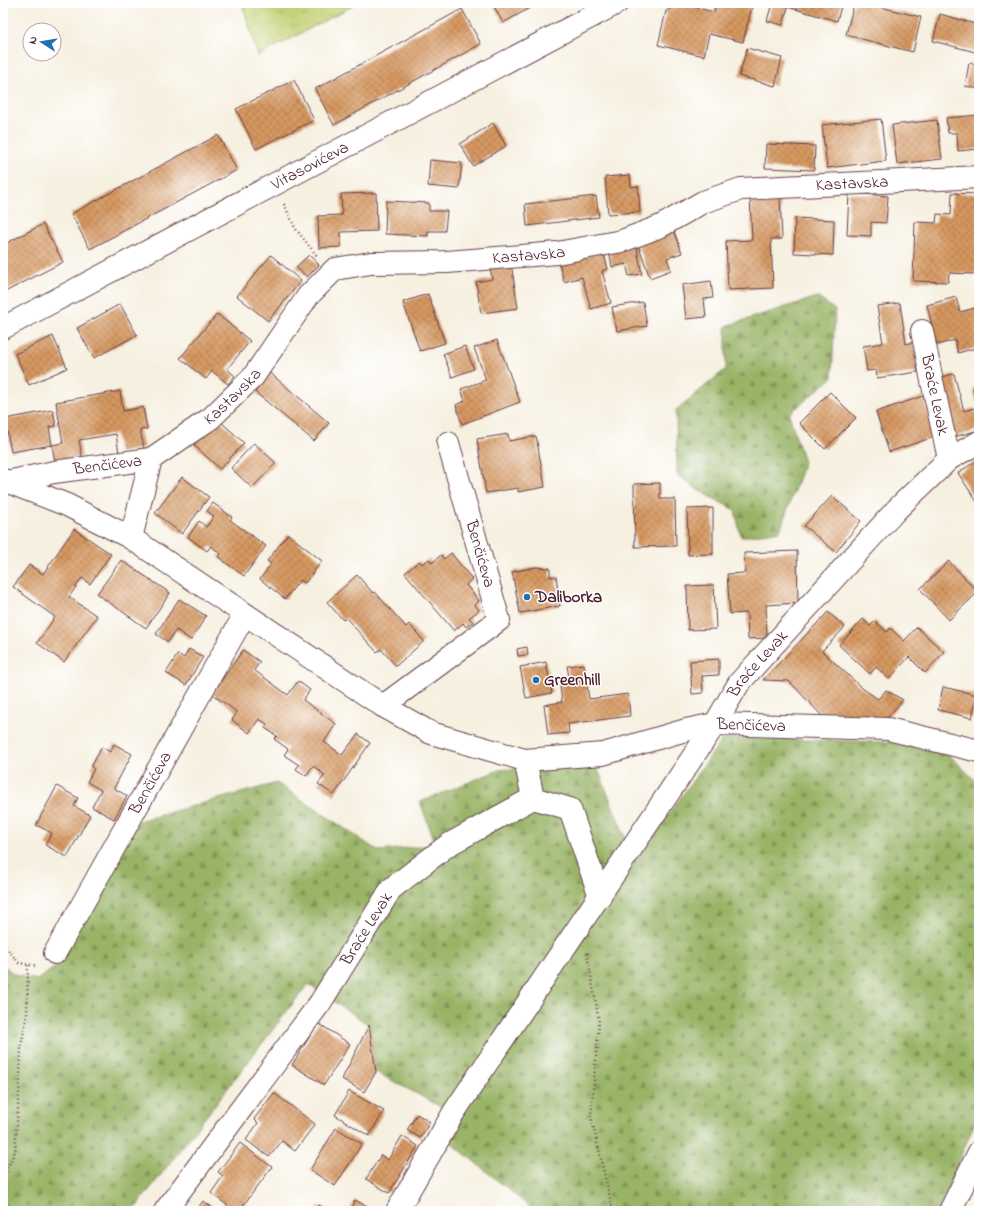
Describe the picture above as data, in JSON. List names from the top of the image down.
{
  "streets": {
    "street": [
      "Vitasovićeva",
      "Kastavska",
      "Braće Levak",
      "Benčićeva"
    ]
  },
  "crossings": [
    ["Kastavska", "Benčićeva"],
    ["Braće Levak", "Benčićeva"]
  ],
  "places": ["Daliborka", "Greenhill"],
  "north": "left"
}
